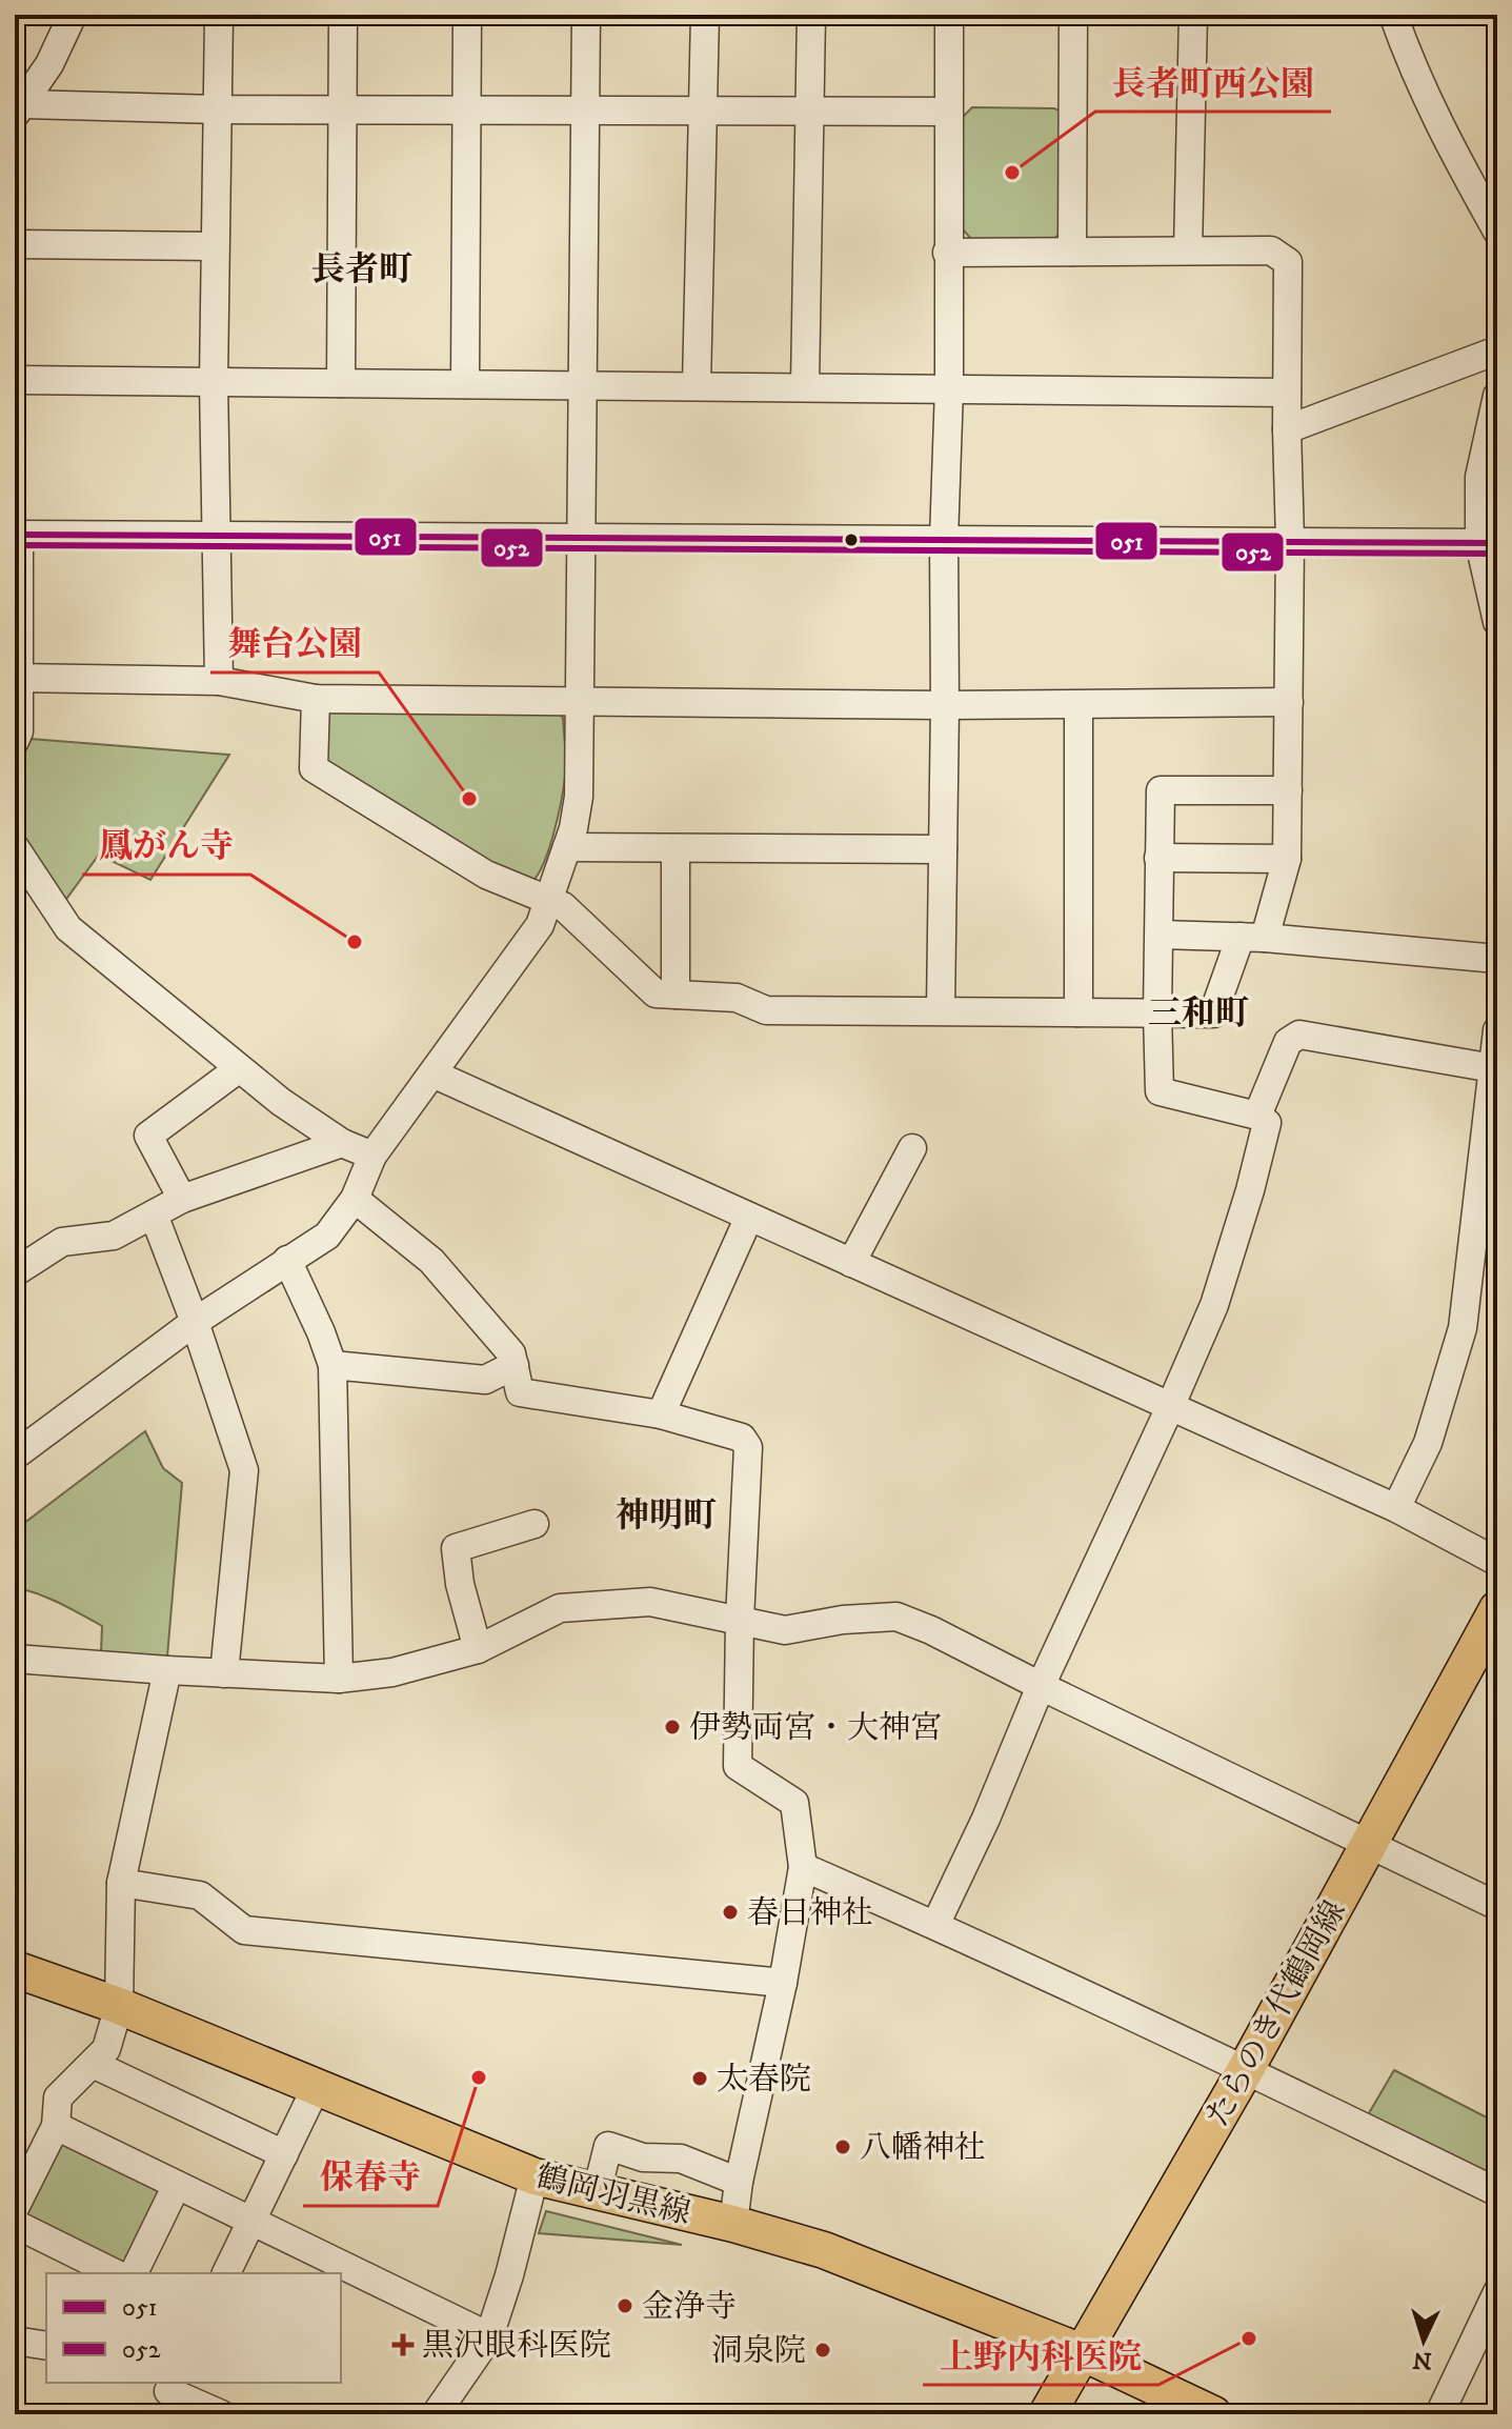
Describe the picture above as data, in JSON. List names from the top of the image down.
{
  "streets": {
    "main road": ["たらのき代鶴岡線", "鶴岡羽黒線"]
  },
  "crossings": [
    ["たらのき代鶴岡線", "鶴岡羽黒線"]
  ],
  "districts": ["長者町", "三和町", "神明町"],
  "places": {
    "other": [
      "長者町西公園",
      "舞台公園",
      "鳳がん寺",
      "伊勢両宮・大神宮",
      "春日神社",
      "保春寺",
      "太春院",
      "八幡神社",
      "金浄寺",
      "上野内科医院",
      "洞泉院"
    ],
    "health": ["黒沢眼科医院"]
  },
  "lines": ["transit line 051", "transit line 052"],
  "legend": ["051", "052"],
  "north": "bottom"
}
